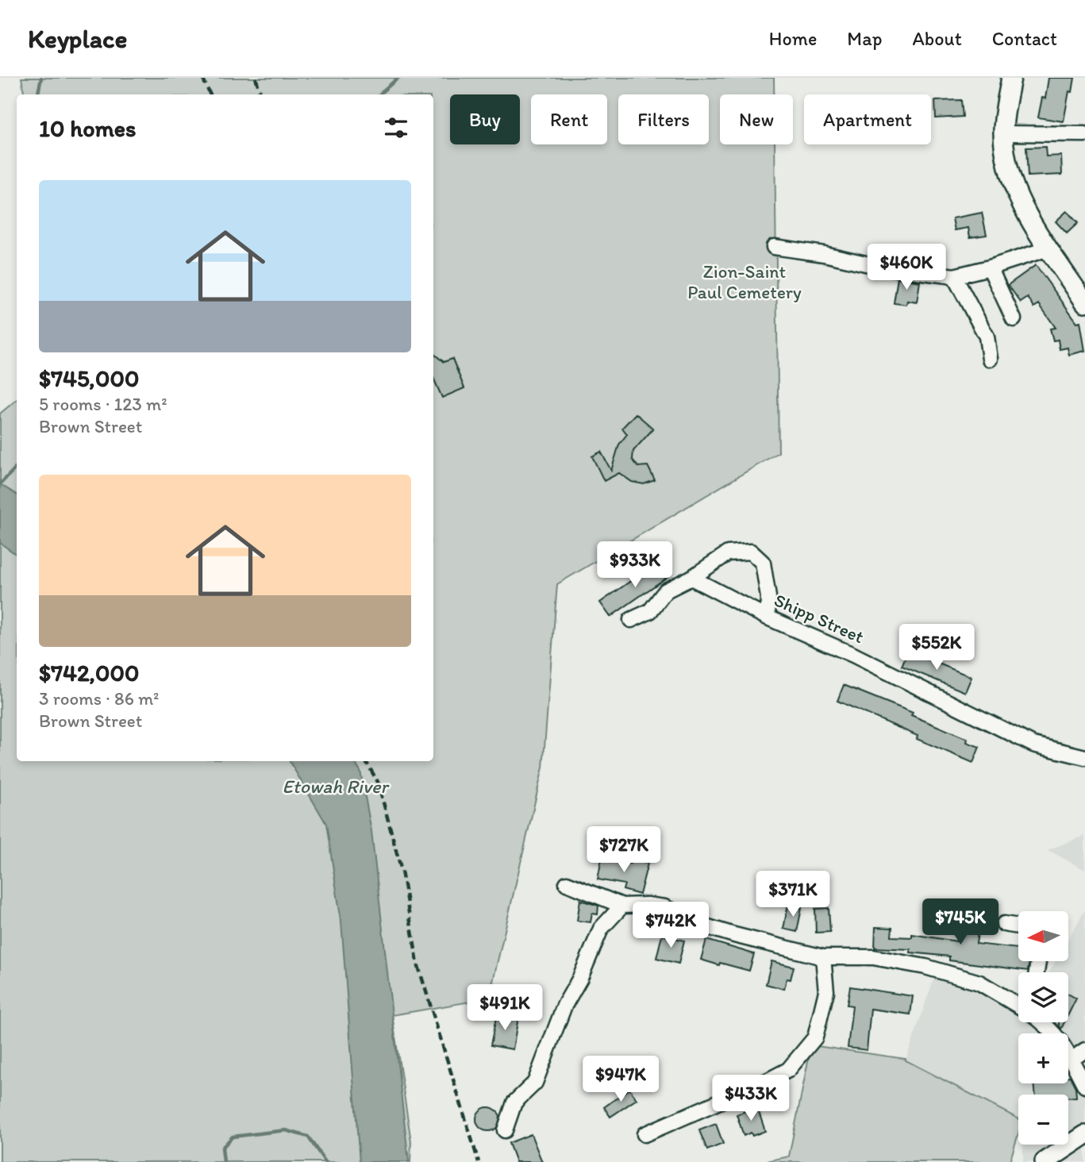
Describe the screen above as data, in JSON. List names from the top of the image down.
{
  "streets": {
    "street": ["Shipp Street"]
  },
  "water": ["Etowah River"],
  "parks": ["Zion-Saint Paul Cemetery"],
  "north": "left",
  "page": {
    "header": "Keyplace",
    "nav": [
      "Home",
      "Map",
      "About",
      "Contact"
    ],
    "chip": [
      "Buy",
      "Rent",
      "Filters",
      "New",
      "Apartment"
    ],
    "heading": "10 homes",
    "list": [
      {
        "name": "$745,000",
        "note": "5 rooms · 123 m² · Brown Street"
      },
      {
        "name": "$742,000",
        "note": "3 rooms · 86 m² · Brown Street"
      }
    ],
    "price": [
      "$460K",
      "$933K",
      "$552K",
      "$727K",
      "$371K",
      "$745K",
      "$742K",
      "$491K",
      "$947K",
      "$433K"
    ],
    "map_buttons": ["+", "−"]
  }
}
